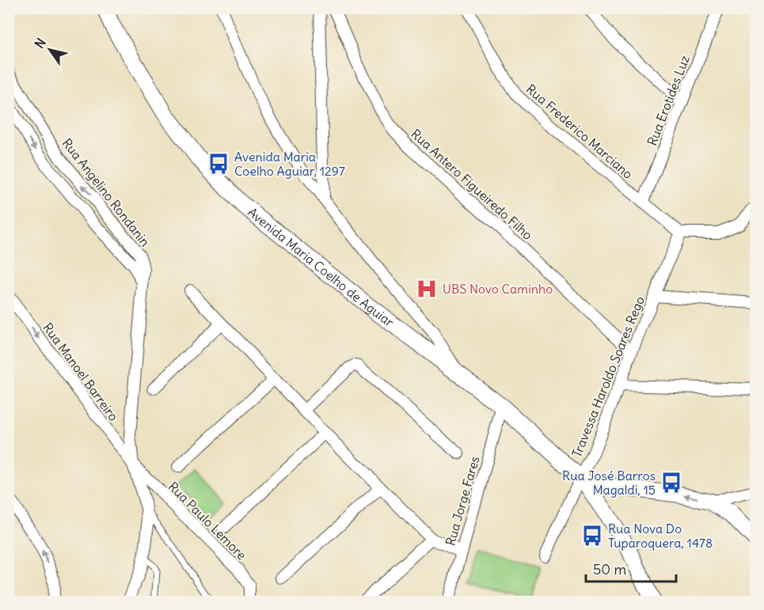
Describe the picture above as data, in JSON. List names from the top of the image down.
{
  "streets": {
    "main road": ["Avenida Maria Coelho de Aguiar"],
    "street": [
      "Rua Erotides Luz",
      "Rua Frederico Marciano",
      "Rua Antero Figueiredo Filho",
      "Rua Angelino Rondanin",
      "Rua Manoel Barreiro",
      "Travessa Haroldo Soares Rego",
      "Rua Jorge Fares",
      "Rua Paulo Lemore"
    ]
  },
  "crossings": [
    ["Rua Erotides Luz", "Rua Frederico Marciano"],
    ["Rua Frederico Marciano", "Travessa Haroldo Soares Rego"],
    ["Rua Antero Figueiredo Filho", "Travessa Haroldo Soares Rego"],
    ["Rua Angelino Rondanin", "Rua Manoel Barreiro"],
    ["Rua Angelino Rondanin", "Rua Paulo Lemore"],
    ["Avenida Maria Coelho de Aguiar", "Travessa Haroldo Soares Rego"],
    ["Avenida Maria Coelho de Aguiar", "Rua Jorge Fares"],
    ["Rua Manoel Barreiro", "Rua Paulo Lemore"]
  ],
  "one_way": ["Rua Manoel Barreiro"],
  "places": {
    "bus stop": ["Avenida Maria Coelho Aguiar, 1297", "Rua José Barros Magaldi, 15", "Rua Nova Do Tuparoquera, 1478"],
    "hospital": ["UBS Novo Caminho"]
  },
  "scale_bar": "50 m",
  "north": "top left"
}
